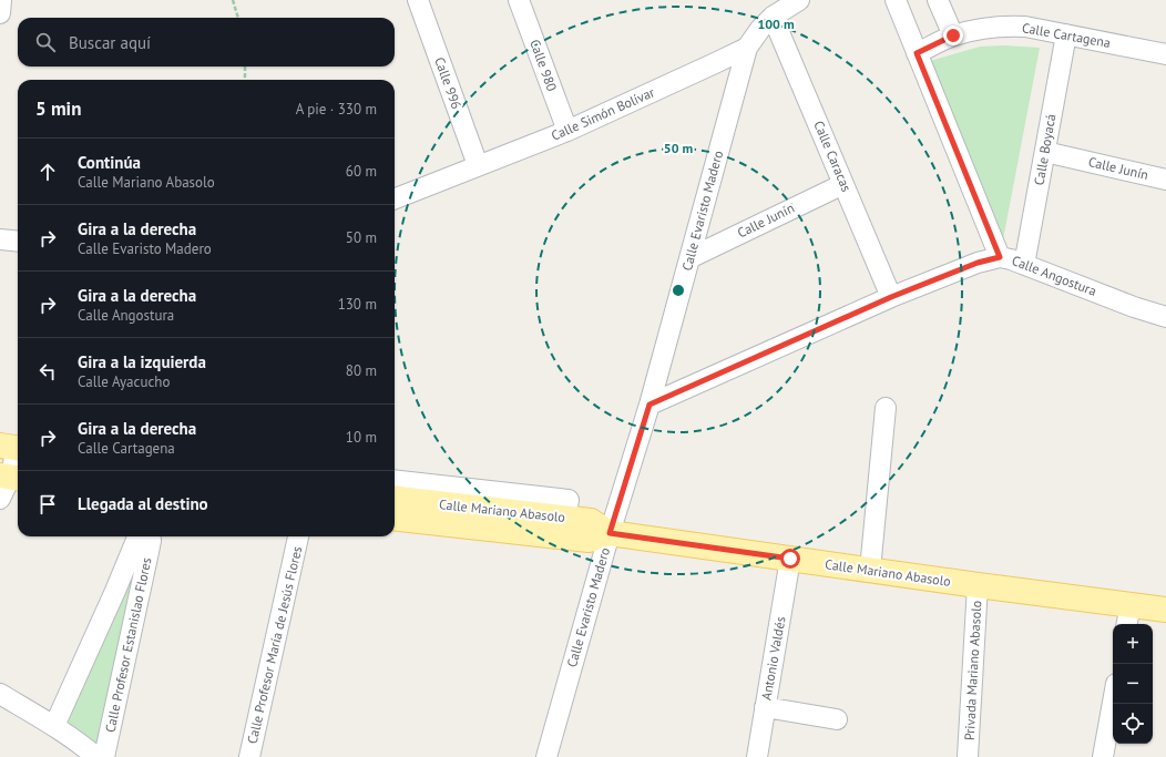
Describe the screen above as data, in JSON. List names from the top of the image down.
{
  "streets": {
    "main road": ["Calle Mariano Abasolo"],
    "street": [
      "Calle Cartagena",
      "Calle 980",
      "Calle 996",
      "Calle Simón Bolívar",
      "Calle Boyacá",
      "Calle Caracas",
      "Calle Junín",
      "Calle Evaristo Madero",
      "Calle Angostura",
      "Calle Profesor Estanislao Flores",
      "Calle Profesor María de Jesús Flores",
      "Antonio Valdés",
      "Privada Mariano Abasolo"
    ]
  },
  "crossings": [
    ["Calle Cartagena", "Calle Boyacá"],
    ["Calle 980", "Calle Simón Bolívar"],
    ["Calle 996", "Calle Simón Bolívar"],
    ["Calle Simón Bolívar", "Calle Caracas"],
    ["Calle Simón Bolívar", "Calle Evaristo Madero"],
    ["Calle Boyacá", "Calle Junín"],
    ["Calle Boyacá", "Calle Angostura"],
    ["Calle Caracas", "Calle Junín"],
    ["Calle Caracas", "Calle Angostura"],
    ["Calle Junín", "Calle Evaristo Madero"],
    ["Calle Evaristo Madero", "Calle Angostura"],
    ["Calle Evaristo Madero", "Calle Mariano Abasolo"],
    ["Calle Mariano Abasolo", "Antonio Valdés"],
    ["Calle Mariano Abasolo", "Privada Mariano Abasolo"]
  ],
  "page": {
    "search": "Buscar aquí",
    "heading": ["5 min", "A pie · 330 m"],
    "list": [
      ["Continúa", "Calle Mariano Abasolo", "60 m"],
      ["Gira a la derecha", "Calle Evaristo Madero", "50 m"],
      ["Gira a la derecha", "Calle Angostura", "130 m"],
      ["Gira a la izquierda", "Calle Ayacucho", "80 m"],
      ["Gira a la derecha", "Calle Cartagena", "10 m"],
      "Llegada al destino"
    ],
    "map_buttons": ["+", "−"]
  },
  "rings": ["100 m", "50 m"]
}
